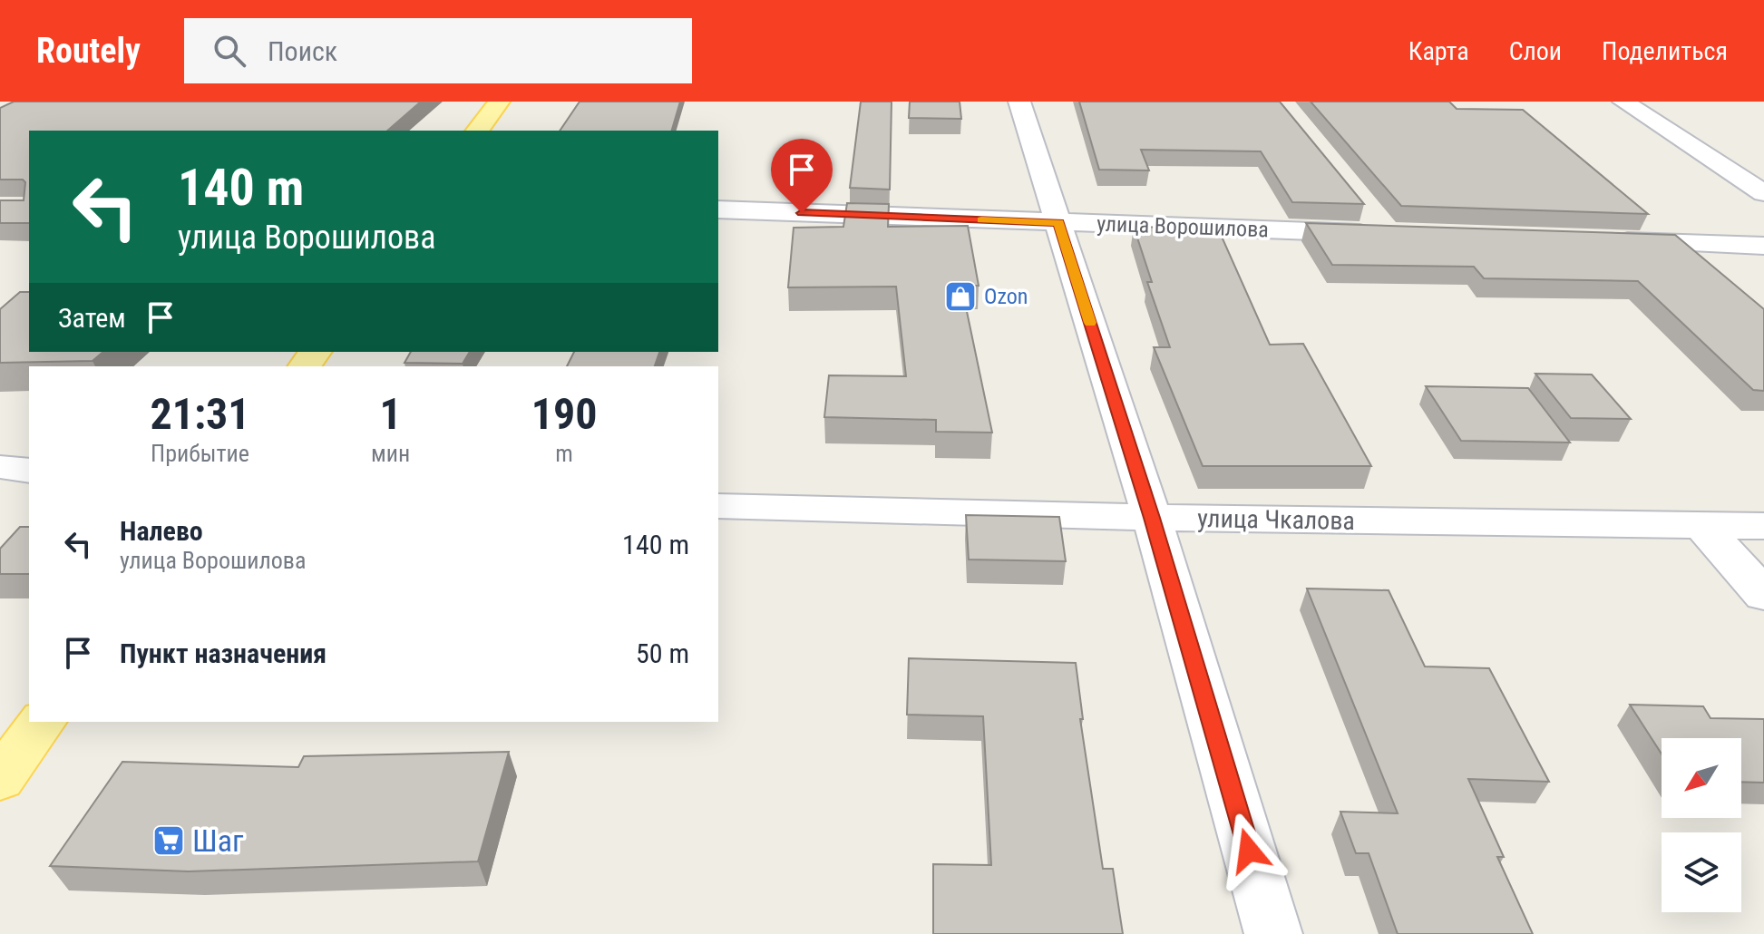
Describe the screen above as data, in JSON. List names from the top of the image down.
{
  "streets": {
    "street": ["улица Ворошилова", "улица Чкалова"]
  },
  "places": {
    "shop": ["Ozon"],
    "supermarket": ["Шаг"]
  },
  "north": "bottom left",
  "page": {
    "header": "Routely",
    "search": "Поиск",
    "nav": ["Карта", "Слои", "Поделиться"],
    "turn": ["140 m", "улица Ворошилова"],
    "then": "Затем",
    "eta": [
      "21:31",
      "Прибытие",
      "1",
      "мин",
      "190",
      "m"
    ],
    "list": [
      {
        "name": "Налево",
        "note": "улица Ворошилова",
        "value": "140 m"
      },
      {
        "name": "Пункт назначения",
        "value": "50 m"
      }
    ]
  }
}
